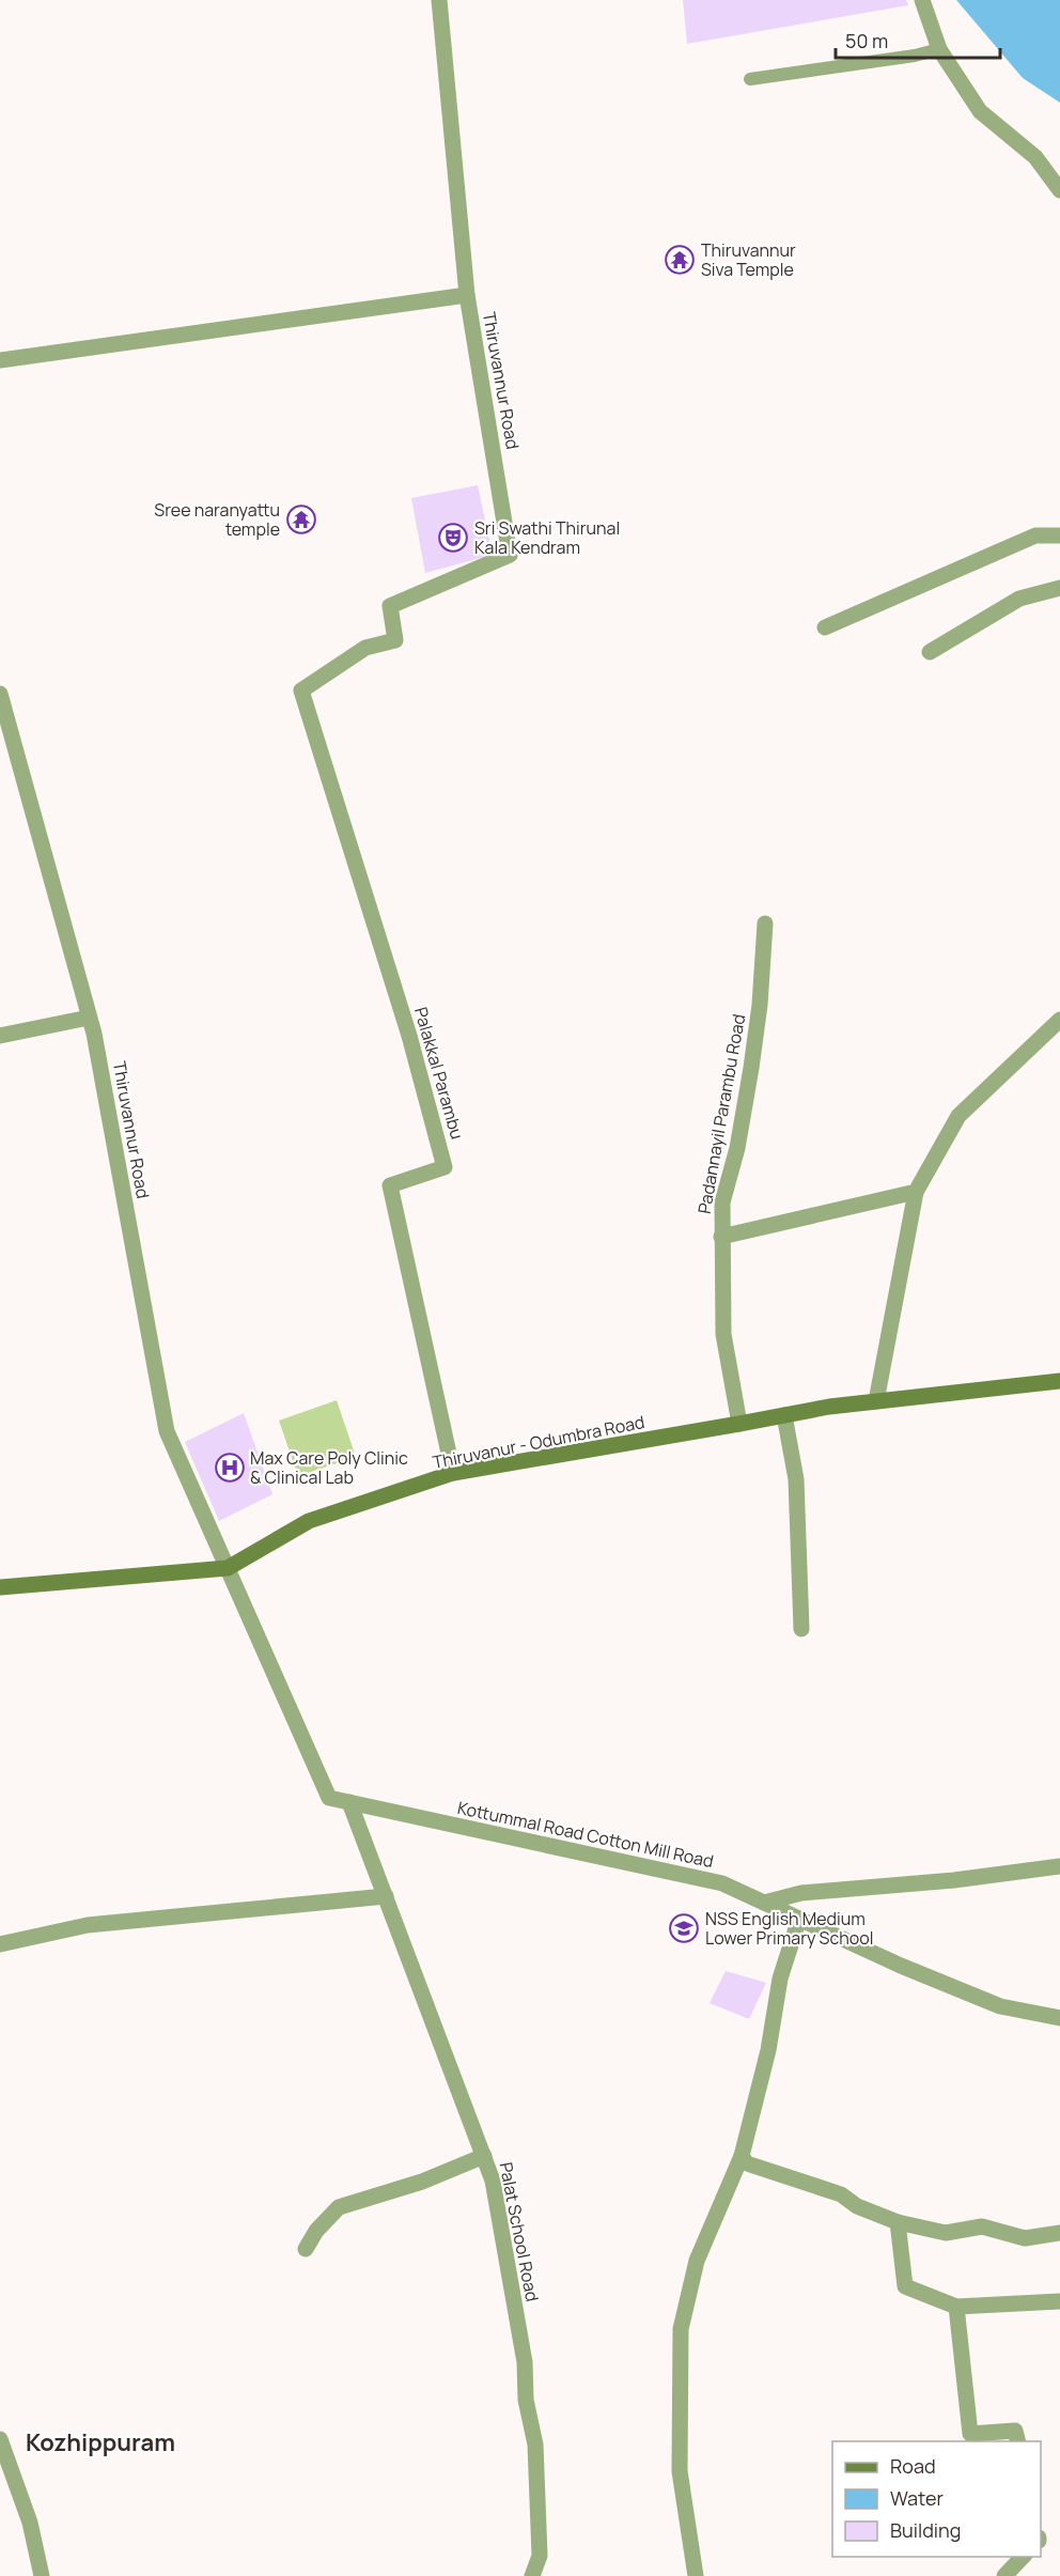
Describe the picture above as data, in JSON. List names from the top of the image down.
{
  "streets": {
    "main road": ["Thiruvanur - Odumbra Road"],
    "street": [
      "Thiruvannur Road",
      "Palakkal Parambu",
      "Padannayil Parambu Road",
      "Kottummal Road Cotton Mill Road",
      "Palat School Road"
    ]
  },
  "crossings": [
    ["Thiruvannur Road", "Palakkal Parambu"],
    ["Thiruvannur Road", "Thiruvanur - Odumbra Road"],
    ["Thiruvannur Road", "Kottummal Road Cotton Mill Road"],
    ["Palakkal Parambu", "Thiruvanur - Odumbra Road"],
    ["Padannayil Parambu Road", "Thiruvanur - Odumbra Road"],
    ["Thiruvanur - Odumbra Road", "Kottummal Road Cotton Mill Road"],
    ["Kottummal Road Cotton Mill Road", "Palat School Road"]
  ],
  "districts": ["Kozhippuram"],
  "places": {
    "temple": ["Thiruvannur Siva Temple", "Sree naranyattu temple"],
    "theatre": ["Sri Swathi Thirunal Kala Kendram"],
    "hospital": ["Max Care Poly Clinic & Clinical Lab"],
    "school or university": ["NSS English Medium Lower Primary School"]
  },
  "legend": ["Road", "Water", "Building"],
  "scale_bar": "50 m"
}
